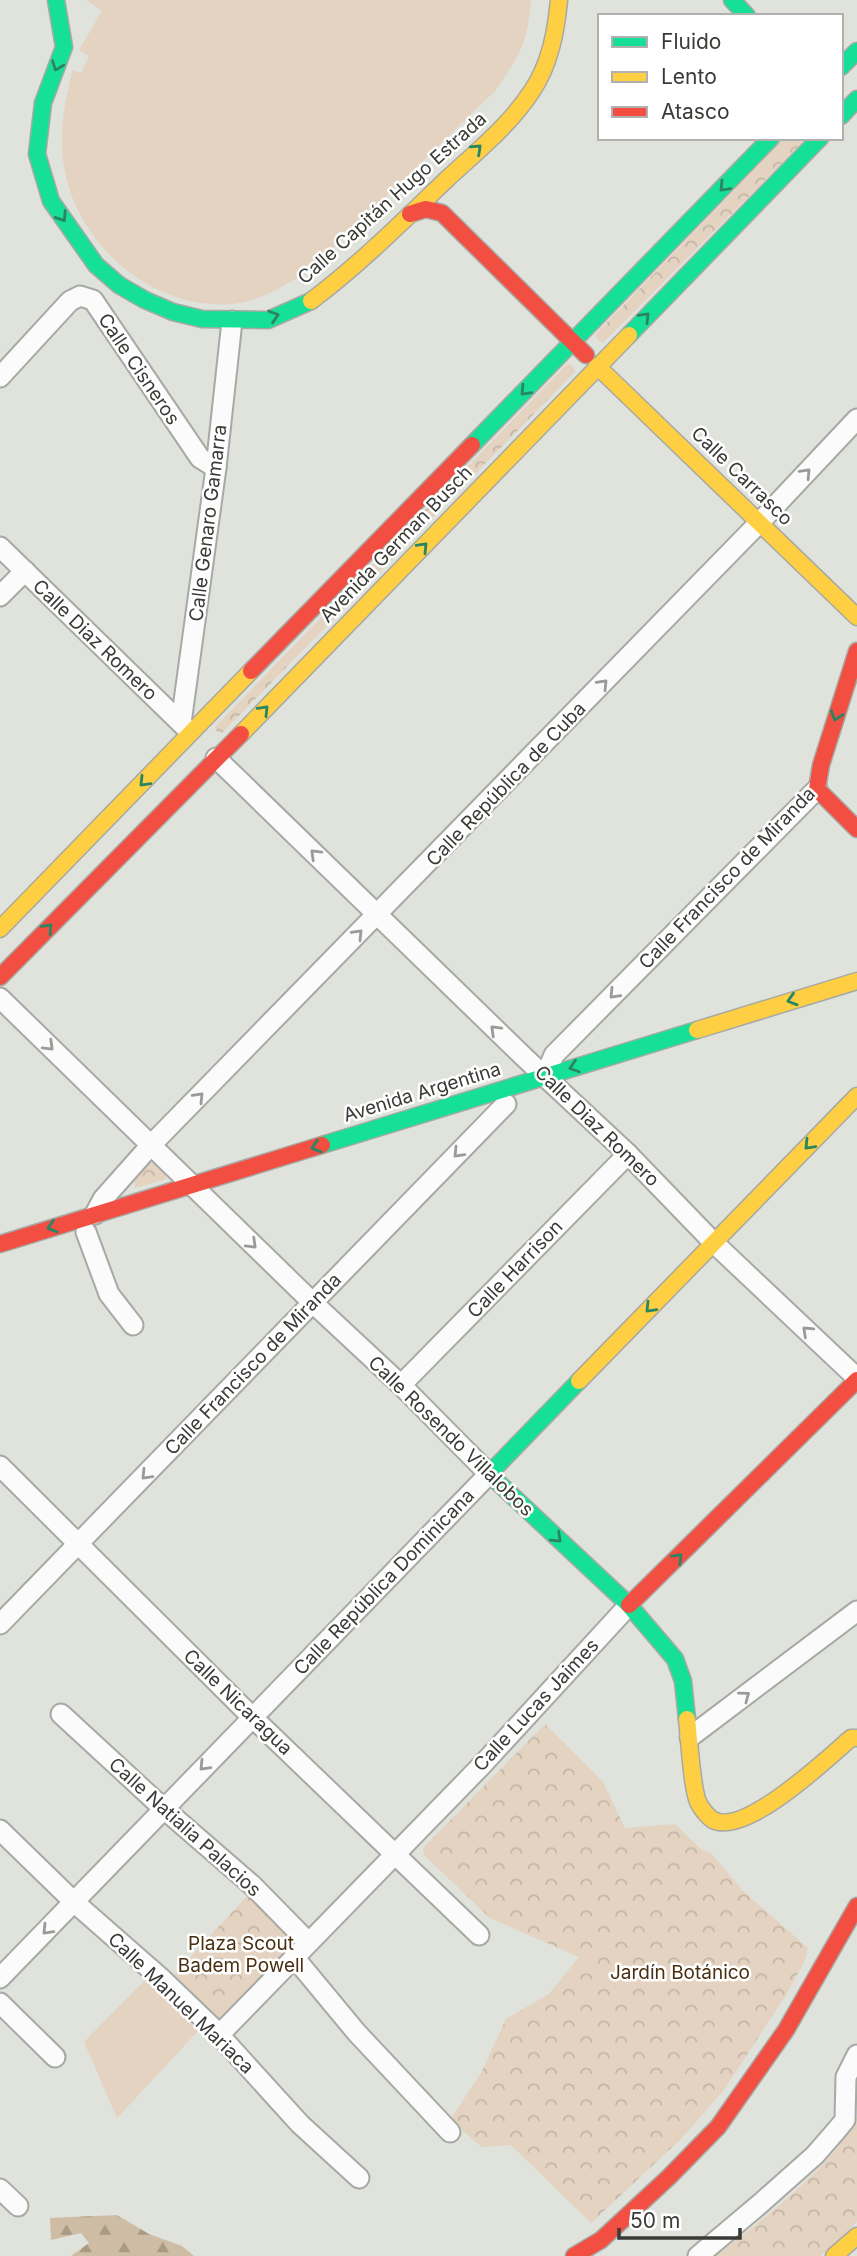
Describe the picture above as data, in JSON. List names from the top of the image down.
{
  "streets": {
    "main road": [
      "Calle Capitán Hugo Estrada",
      "Calle Carrasco",
      "Avenida German Busch",
      "Calle Francisco de Miranda",
      "Avenida Argentina",
      "Calle Rosendo Villalobos",
      "Calle República Dominicana",
      "Calle Lucas Jaimes"
    ],
    "street": [
      "Calle Cisneros",
      "Calle Genaro Gamarra",
      "Calle Diaz Romero",
      "Calle República de Cuba",
      "Calle Harrison",
      "Calle Nicaragua",
      "Calle Natialia Palacios",
      "Calle Manuel Mariaca"
    ]
  },
  "crossings": [
    ["Calle Capitán Hugo Estrada", "Calle Genaro Gamarra"],
    ["Calle Cisneros", "Calle Genaro Gamarra"],
    ["Calle Carrasco", "Avenida German Busch"],
    ["Calle Carrasco", "Calle República de Cuba"],
    ["Calle Genaro Gamarra", "Avenida German Busch"],
    ["Calle Genaro Gamarra", "Calle Diaz Romero"],
    ["Avenida German Busch", "Calle Diaz Romero"],
    ["Calle Diaz Romero", "Calle República de Cuba"],
    ["Calle Diaz Romero", "Calle Francisco de Miranda"],
    ["Calle Diaz Romero", "Avenida Argentina"],
    ["Calle Diaz Romero", "Calle Harrison"],
    ["Calle Diaz Romero", "Calle República Dominicana"],
    ["Calle Diaz Romero", "Calle Lucas Jaimes"],
    ["Calle República de Cuba", "Avenida Argentina"],
    ["Calle República de Cuba", "Calle Rosendo Villalobos"],
    ["Calle Francisco de Miranda", "Avenida Argentina"],
    ["Calle Francisco de Miranda", "Calle Rosendo Villalobos"],
    ["Calle Francisco de Miranda", "Calle Nicaragua"],
    ["Avenida Argentina", "Calle Rosendo Villalobos"],
    ["Calle Harrison", "Calle Rosendo Villalobos"],
    ["Calle Rosendo Villalobos", "Calle República Dominicana"],
    ["Calle Rosendo Villalobos", "Calle Lucas Jaimes"],
    ["Calle República Dominicana", "Calle Nicaragua"],
    ["Calle República Dominicana", "Calle Natialia Palacios"],
    ["Calle República Dominicana", "Calle Manuel Mariaca"],
    ["Calle Nicaragua", "Calle Lucas Jaimes"],
    ["Calle Lucas Jaimes", "Calle Natialia Palacios"],
    ["Calle Lucas Jaimes", "Calle Manuel Mariaca"]
  ],
  "one_way": [
    "Calle Diaz Romero",
    "Calle República de Cuba",
    "Calle Francisco de Miranda",
    "Calle Rosendo Villalobos",
    "Calle República Dominicana",
    "Calle Lucas Jaimes"
  ],
  "parks": ["Plaza Scout Badem Powell", "Jardín Botánico"],
  "legend": ["Fluido", "Lento", "Atasco"],
  "scale_bar": "50 m"
}
